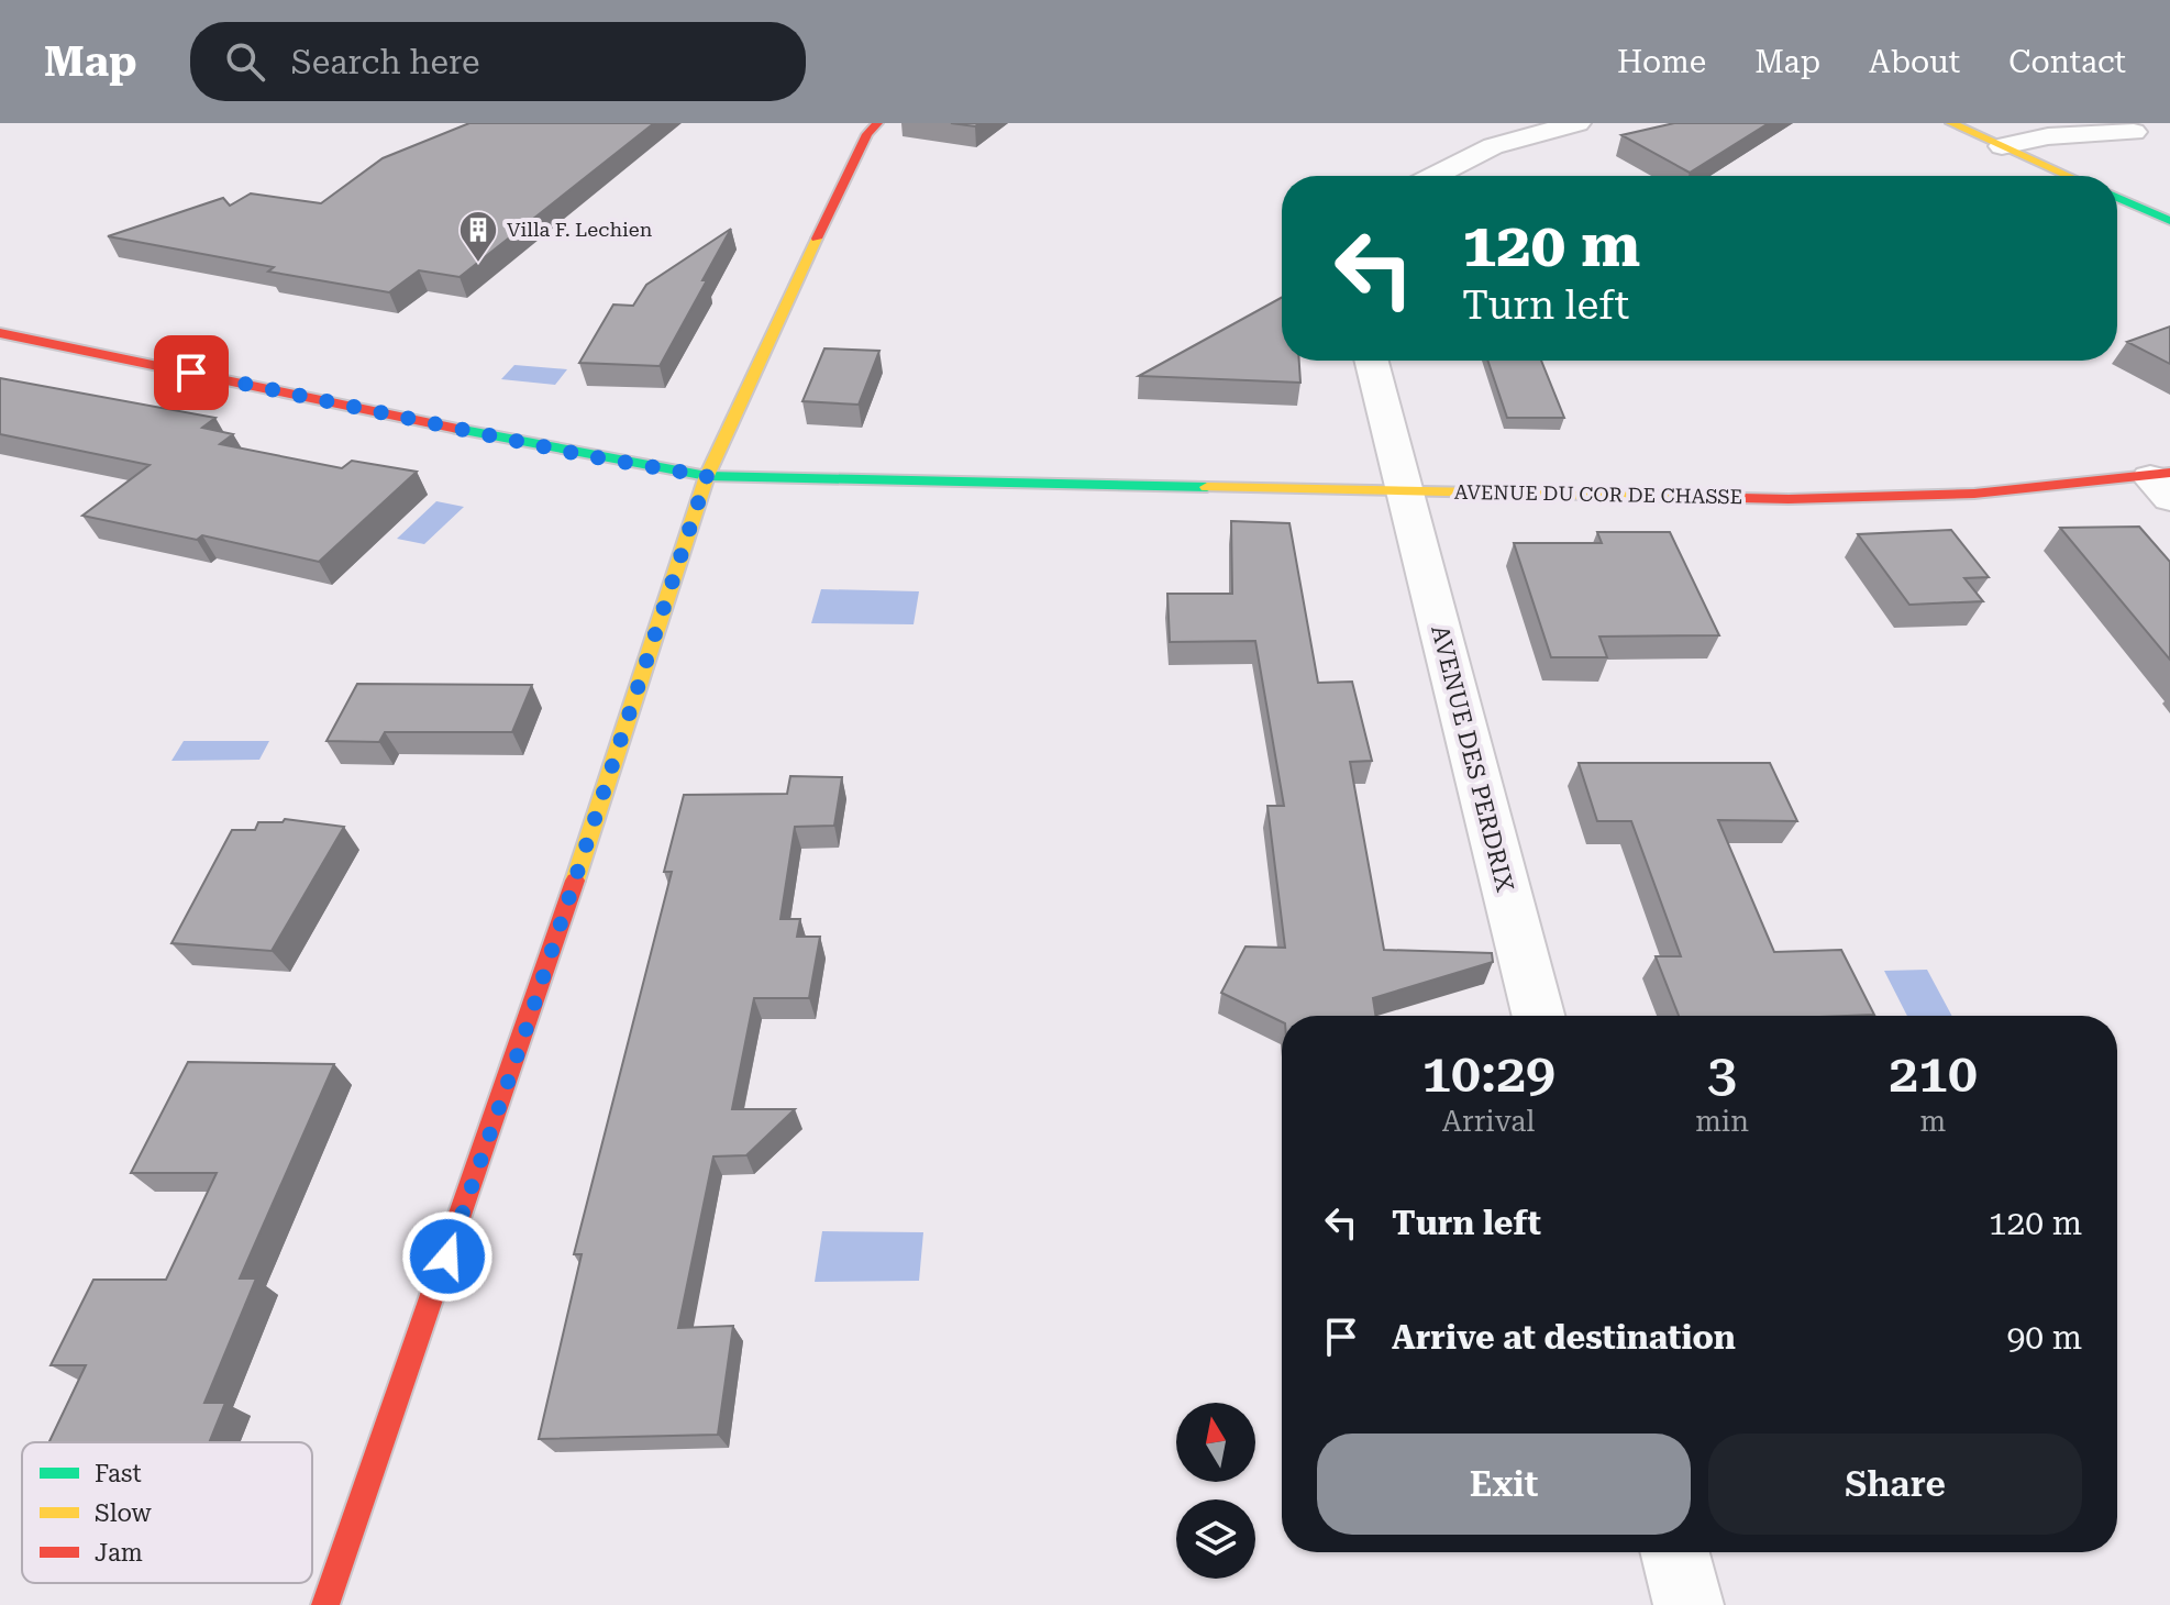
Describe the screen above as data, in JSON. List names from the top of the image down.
{
  "streets": {
    "street": ["AVENUE DU COR DE CHASSE", "AVENUE DES PERDRIX"]
  },
  "crossings": [
    ["AVENUE DU COR DE CHASSE", "AVENUE DES PERDRIX"]
  ],
  "places": {
    "building": ["Villa F. Lechien"]
  },
  "legend": ["Fast", "Slow", "Jam"],
  "north": "top",
  "page": {
    "header": "Map",
    "search": "Search here",
    "nav": [
      "Home",
      "Map",
      "About",
      "Contact"
    ],
    "turn": ["120 m", "Turn left"],
    "eta": [
      "10:29",
      "Arrival",
      "3",
      "min",
      "210",
      "m"
    ],
    "list": [
      {
        "name": "Turn left",
        "value": "120 m"
      },
      {
        "name": "Arrive at destination",
        "value": "90 m"
      }
    ],
    "buttons": ["Exit", "Share"]
  }
}
